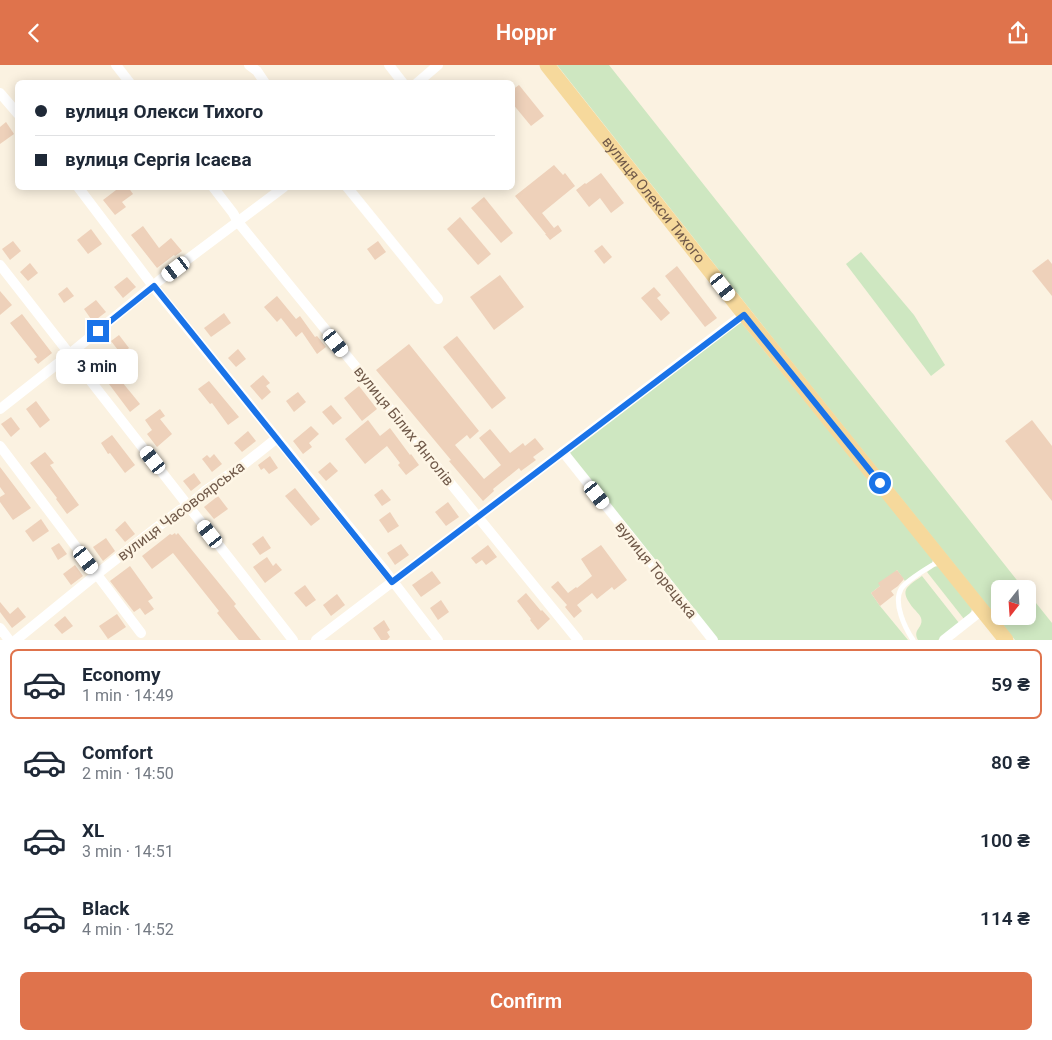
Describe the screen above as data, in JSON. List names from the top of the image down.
{
  "streets": {
    "main road": ["вулиця Олекси Тихого"],
    "street": ["вулиця Білих Янголів", "вулиця Часовоярська", "вулиця Торецька"]
  },
  "north": "bottom",
  "page": {
    "header": "Hoppr",
    "banner": ["вулиця Олекси Тихого", "вулиця Сергія Ісаєва"],
    "bubble": "3 min",
    "list": [
      {
        "name": "Economy",
        "note": "1 min · 14:49",
        "value": "59 ₴"
      },
      {
        "name": "Comfort",
        "note": "2 min · 14:50",
        "value": "80 ₴"
      },
      {
        "name": "XL",
        "note": "3 min · 14:51",
        "value": "100 ₴"
      },
      {
        "name": "Black",
        "note": "4 min · 14:52",
        "value": "114 ₴"
      }
    ],
    "buttons": "Confirm"
  }
}
